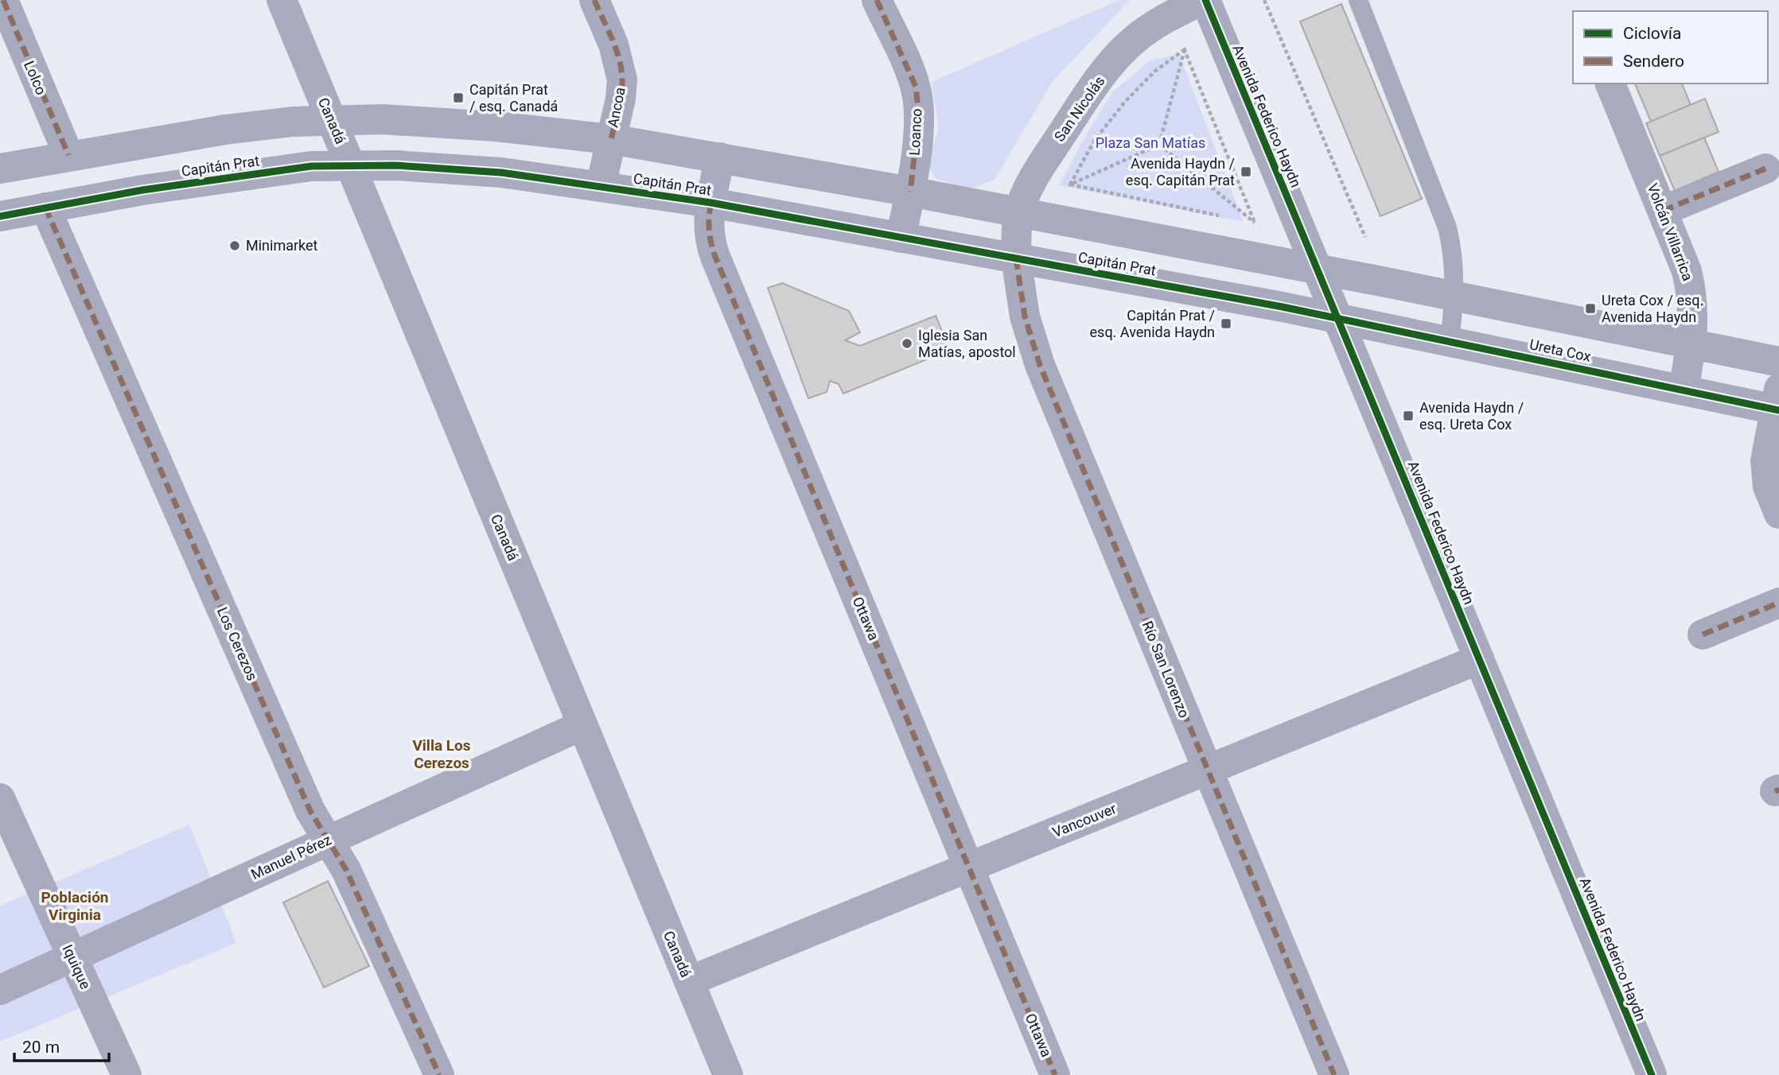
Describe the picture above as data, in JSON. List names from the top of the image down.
{
  "streets": {
    "street": [
      "Lolco",
      "Ancoa",
      "San Nicolás",
      "Avenida Federico Haydn",
      "Canadá",
      "Loanco",
      "Capitán Prat",
      "Volcán Villarrica",
      "Ureta Cox",
      "Ottawa",
      "Los Cerezos",
      "Río San Lorenzo",
      "Vancouver",
      "Manuel Pérez",
      "Iquique"
    ]
  },
  "crossings": [
    ["Ancoa", "Capitán Prat"],
    ["San Nicolás", "Avenida Federico Haydn"],
    ["San Nicolás", "Capitán Prat"],
    ["San Nicolás", "Río San Lorenzo"],
    ["Avenida Federico Haydn", "Capitán Prat"],
    ["Avenida Federico Haydn", "Ureta Cox"],
    ["Avenida Federico Haydn", "Vancouver"],
    ["Canadá", "Capitán Prat"],
    ["Canadá", "Vancouver"],
    ["Canadá", "Manuel Pérez"],
    ["Loanco", "Capitán Prat"],
    ["Capitán Prat", "Ureta Cox"],
    ["Capitán Prat", "Ottawa"],
    ["Capitán Prat", "Los Cerezos"],
    ["Capitán Prat", "Río San Lorenzo"],
    ["Volcán Villarrica", "Ureta Cox"],
    ["Ottawa", "Vancouver"],
    ["Los Cerezos", "Manuel Pérez"],
    ["Río San Lorenzo", "Vancouver"],
    ["Manuel Pérez", "Iquique"]
  ],
  "districts": ["Villa Los Cerezos", "Población Virginia"],
  "parks": ["Plaza San Matías"],
  "places": {
    "transit": [
      "Capitán Prat / esq. Canadá",
      "Avenida Haydn / esq. Capitán Prat",
      "Ureta Cox / esq. Avenida Haydn",
      "Capitán Prat / esq. Avenida Haydn",
      "Avenida Haydn / esq. Ureta Cox"
    ],
    "other": ["Minimarket", "Iglesia San Matías, apostol"]
  },
  "legend": ["Ciclovía", "Sendero"],
  "scale_bar": "20 m"
}
